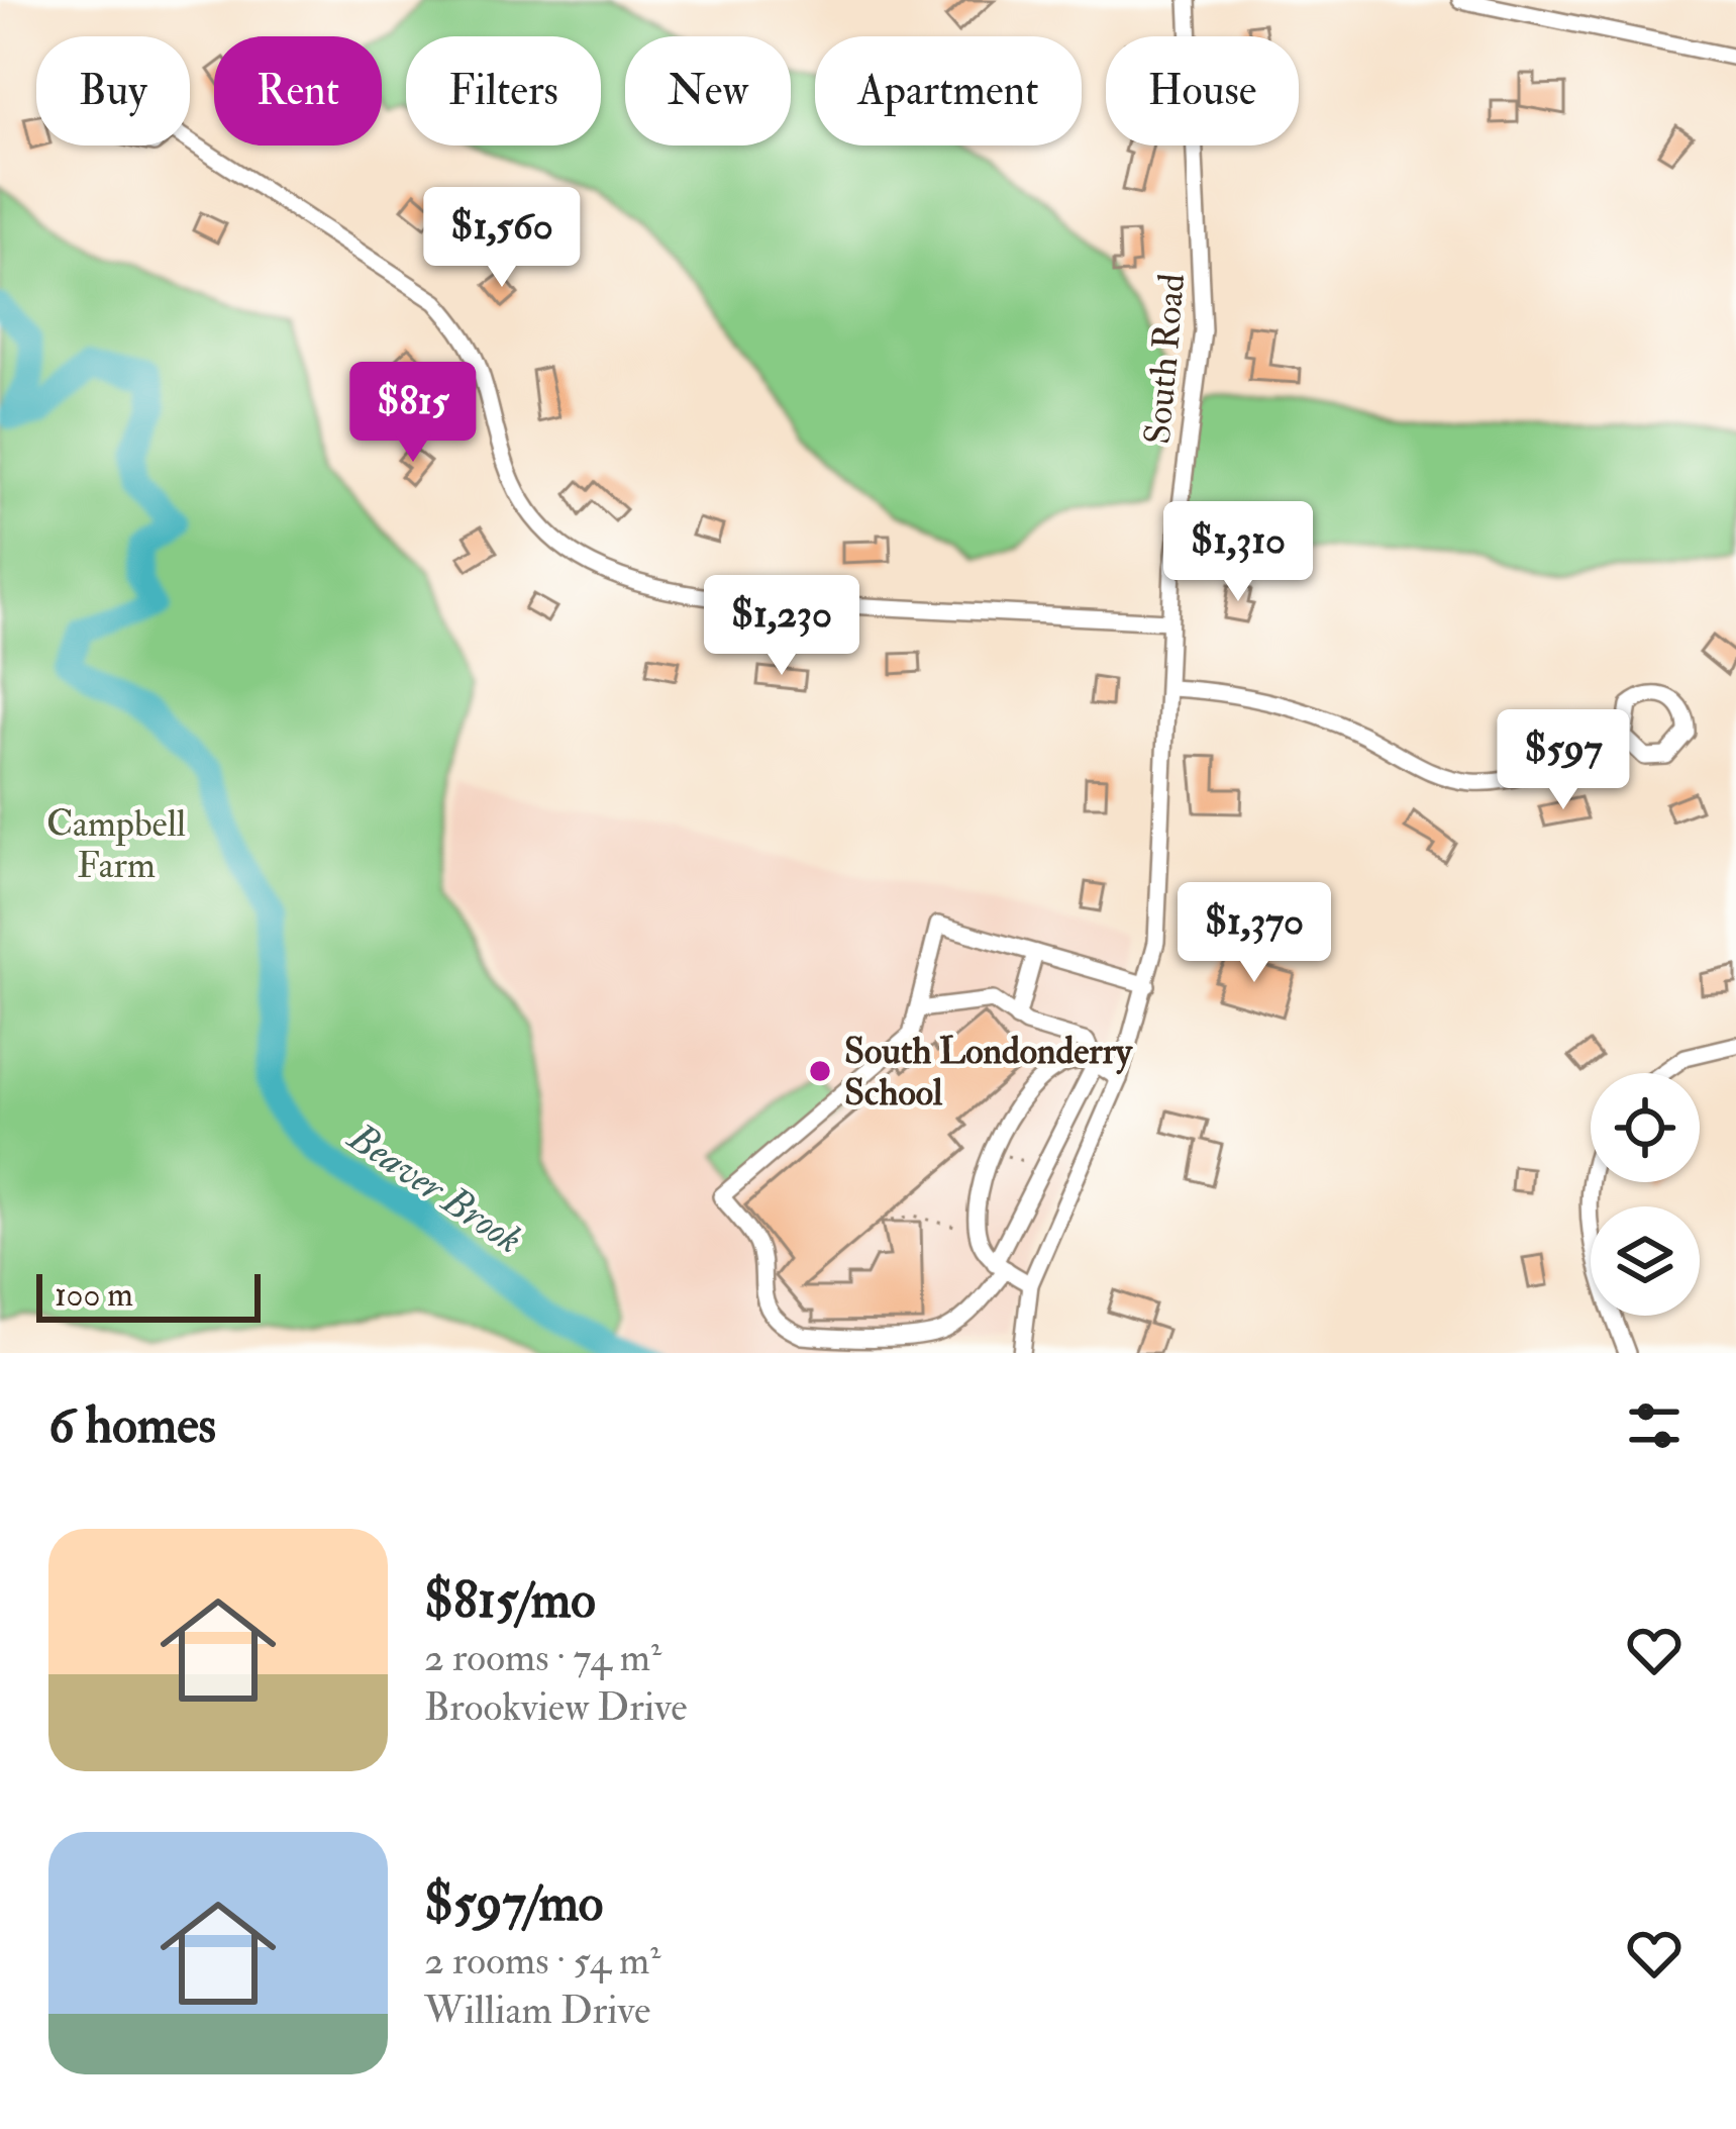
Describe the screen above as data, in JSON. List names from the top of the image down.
{
  "streets": {
    "street": ["South Road"]
  },
  "water": ["Beaver Brook"],
  "parks": ["Campbell Farm"],
  "places": ["South Londonderry School"],
  "scale_bar": "100 m",
  "page": {
    "chip": [
      "Buy",
      "Rent",
      "Filters",
      "New",
      "Apartment",
      "House"
    ],
    "price": [
      "$1,560",
      "$815",
      "$1,310",
      "$1,230",
      "$597",
      "$1,370"
    ],
    "scale": "100 m",
    "heading": "6 homes",
    "list": [
      {
        "name": "$815/mo",
        "note": "2 rooms · 74 m² · Brookview Drive"
      },
      {
        "name": "$597/mo",
        "note": "2 rooms · 54 m² · William Drive"
      }
    ]
  }
}
